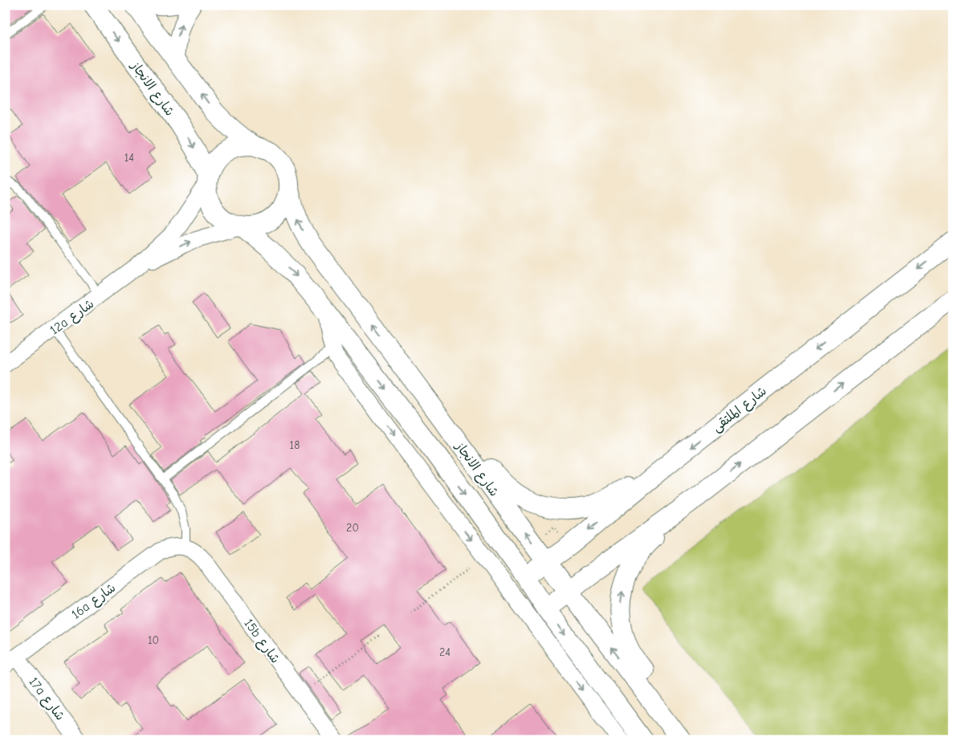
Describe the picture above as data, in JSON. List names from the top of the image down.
{
  "streets": {
    "street": [
      "شارع الانجاز",
      "12a شارع",
      "شارع الملتقى",
      "16a شارع",
      "15b شارع",
      "17a شارع"
    ]
  },
  "crossings": [
    ["شارع الانجاز", "12a شارع"],
    ["شارع الانجاز", "شارع الملتقى"],
    ["16a شارع", "15b شارع"],
    ["16a شارع", "17a شارع"]
  ],
  "house_numbers": [
    "14",
    "18",
    "20",
    "10",
    "24"
  ]
}
